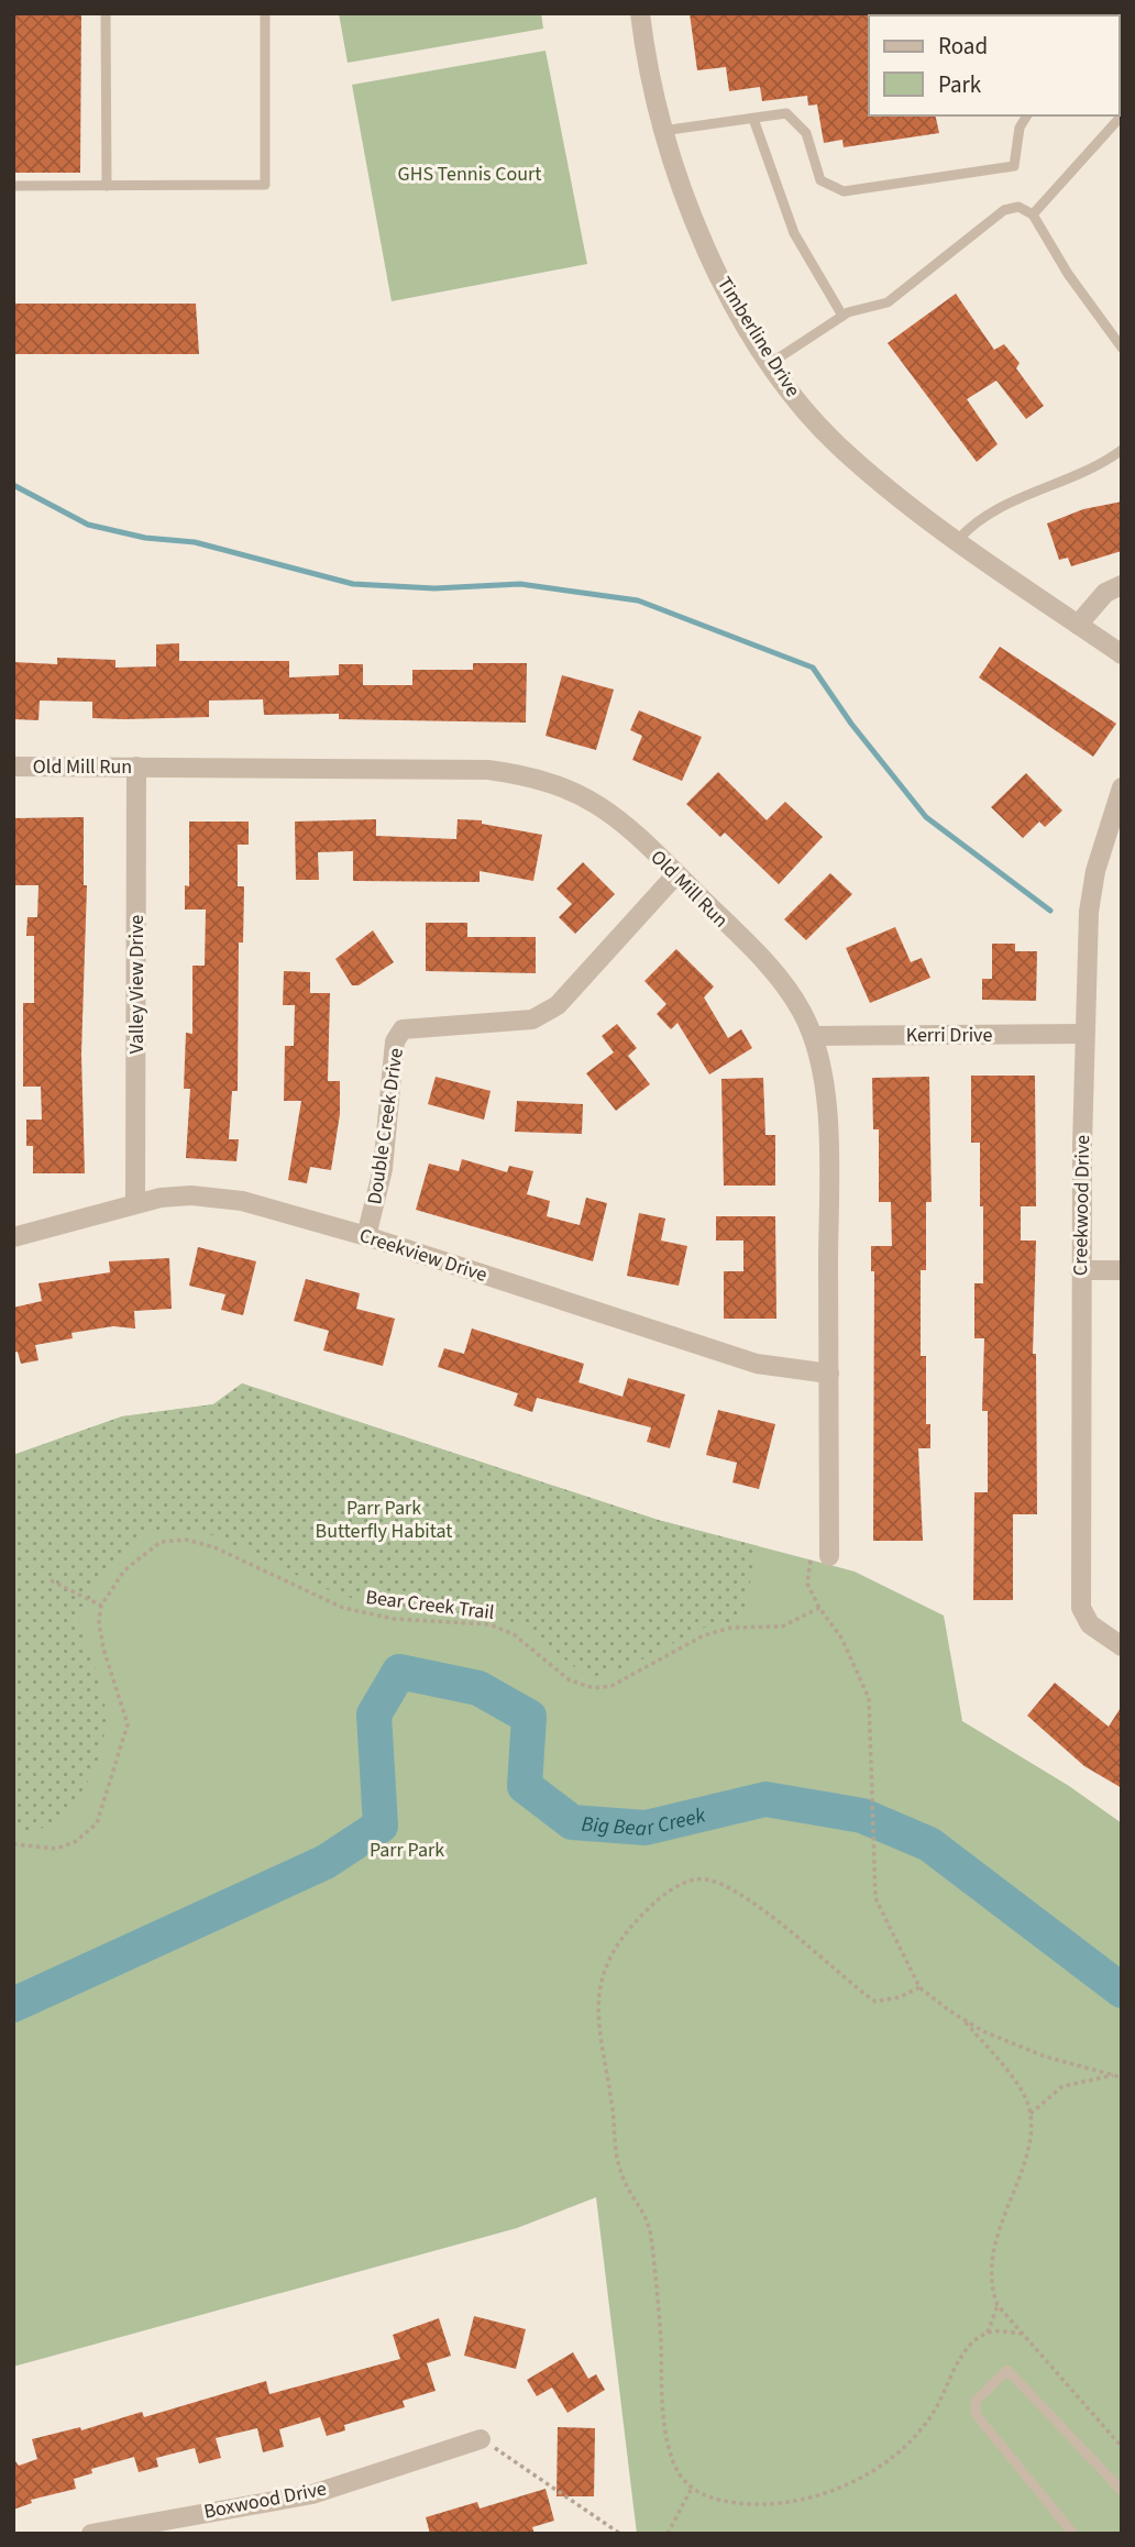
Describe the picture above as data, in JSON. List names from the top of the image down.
{
  "streets": {
    "street": [
      "Timberline Drive",
      "Old Mill Run",
      "Valley View Drive",
      "Kerri Drive",
      "Double Creek Drive",
      "Creekwood Drive",
      "Creekview Drive",
      "Boxwood Drive"
    ],
    "path": ["Bear Creek Trail"]
  },
  "crossings": [
    ["Old Mill Run", "Valley View Drive"],
    ["Old Mill Run", "Kerri Drive"],
    ["Old Mill Run", "Double Creek Drive"],
    ["Old Mill Run", "Creekview Drive"],
    ["Valley View Drive", "Creekview Drive"],
    ["Kerri Drive", "Creekwood Drive"],
    ["Double Creek Drive", "Creekview Drive"]
  ],
  "water": ["Big Bear Creek"],
  "parks": ["GHS Tennis Court", "Parr Park Butterfly Habitat", "Parr Park"],
  "legend": ["Road", "Park"]
}
